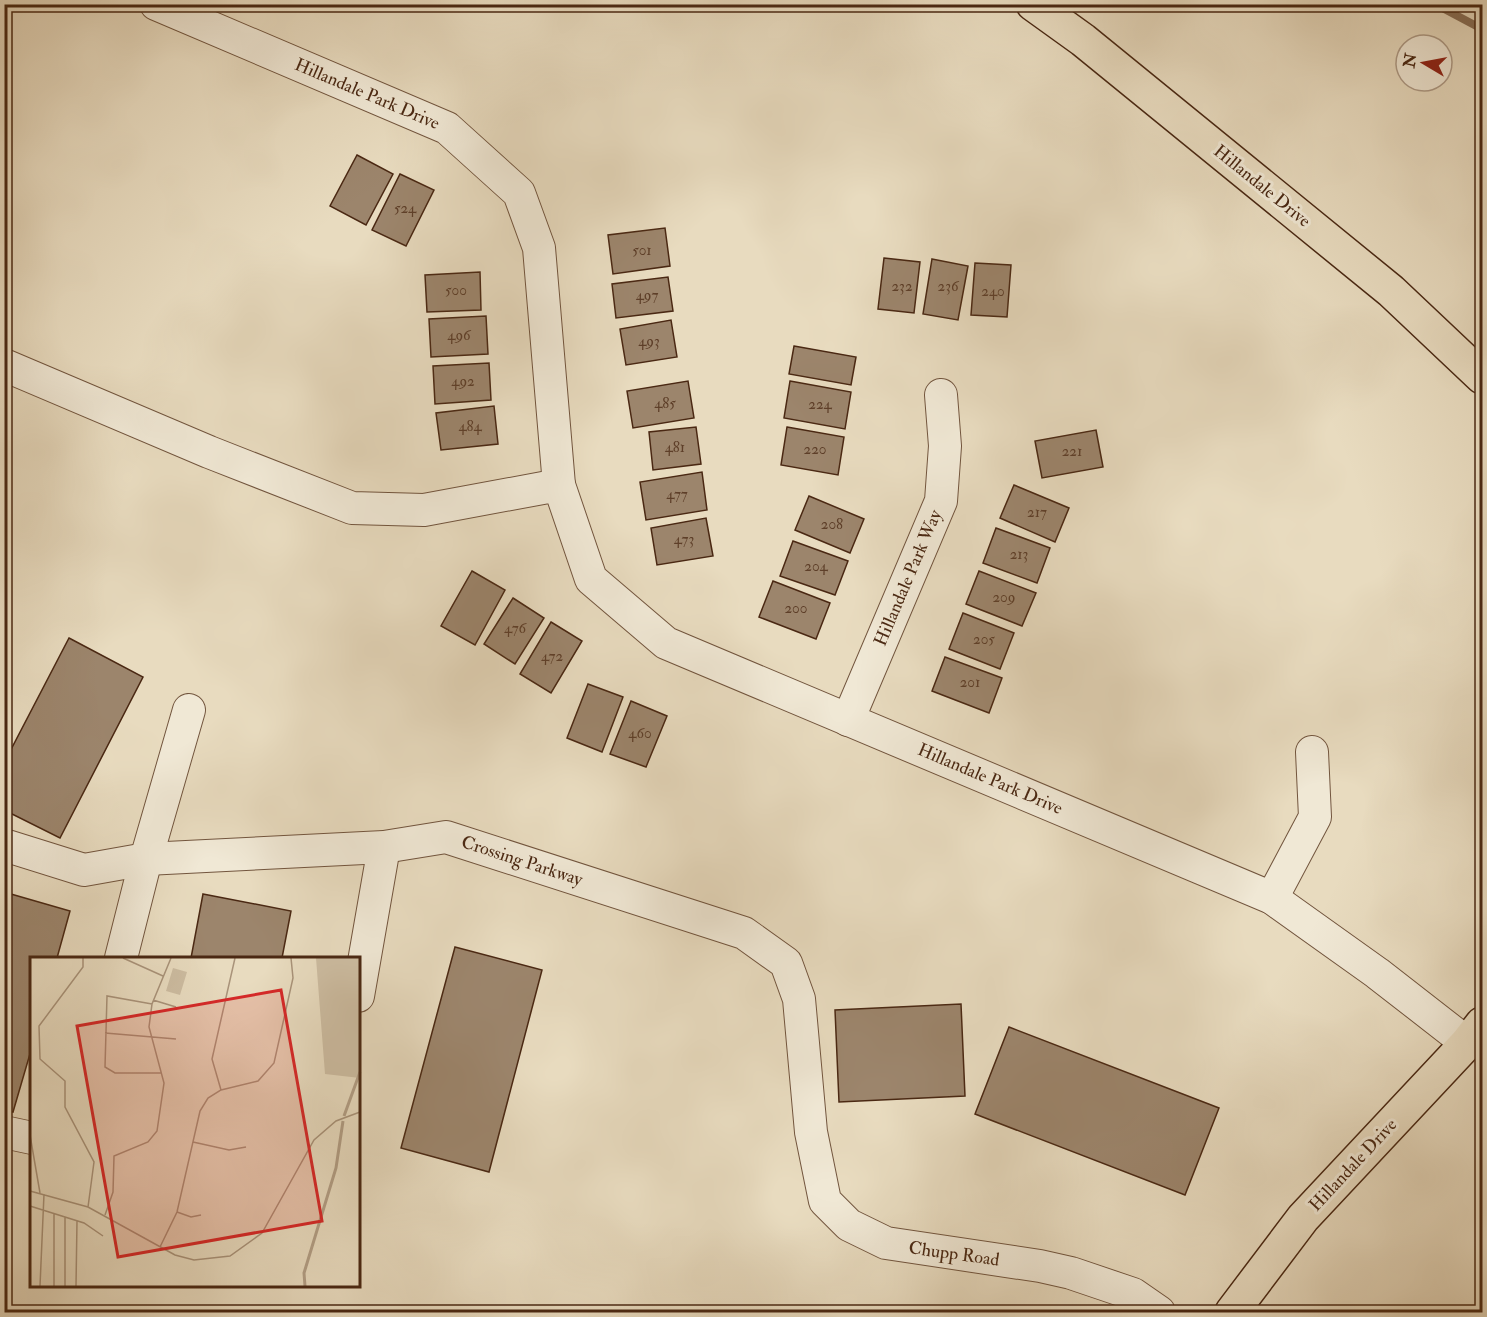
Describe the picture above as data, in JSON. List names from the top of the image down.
{
  "streets": {
    "main road": ["Hillandale Drive"],
    "street": [
      "Hillandale Park Drive",
      "Hillandale Park Way",
      "Crossing Parkway",
      "Chupp Road"
    ]
  },
  "crossings": [
    ["Hillandale Park Drive", "Hillandale Drive"],
    ["Hillandale Park Drive", "Hillandale Park Way"],
    ["Crossing Parkway", "Chupp Road"]
  ],
  "house_numbers": [
    "524",
    "501",
    "232",
    "236",
    "500",
    "240",
    "497",
    "496",
    "493",
    "492",
    "485",
    "224",
    "484",
    "481",
    "220",
    "221",
    "477",
    "217",
    "208",
    "473",
    "213",
    "204",
    "209",
    "200",
    "476",
    "205",
    "472",
    "201",
    "460"
  ],
  "north": "left"
}
